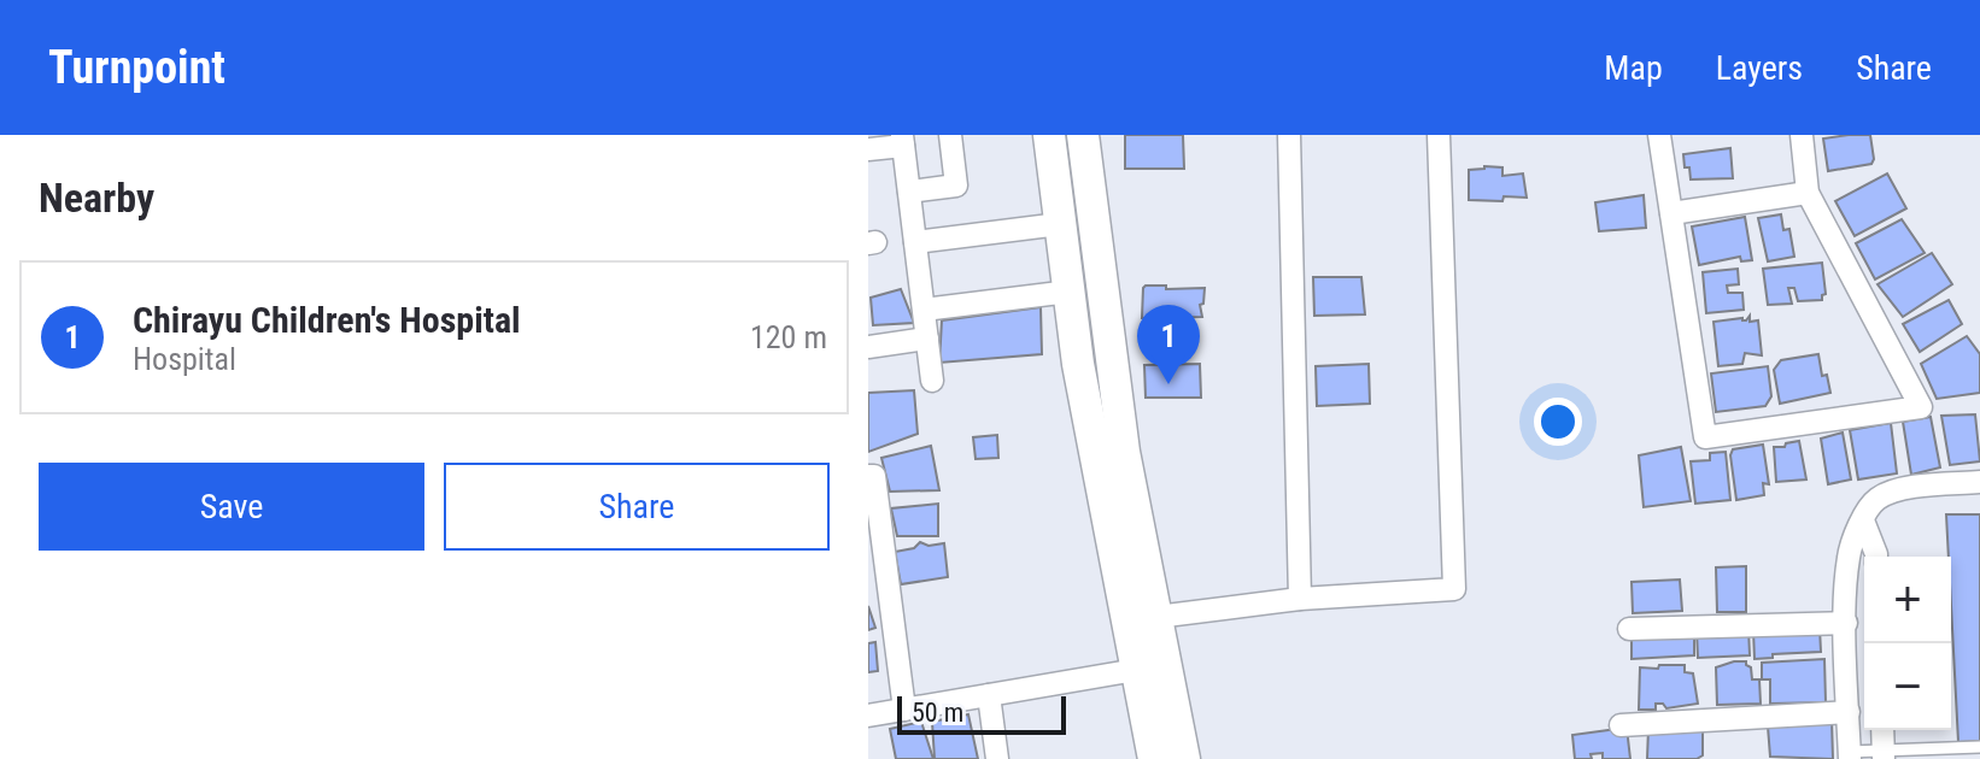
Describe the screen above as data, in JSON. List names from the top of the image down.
{
  "scale_bar": "50 m",
  "page": {
    "header": "Turnpoint",
    "nav": ["Map", "Layers", "Share"],
    "heading": "Nearby",
    "list": [
      {
        "mark": "1",
        "name": "Chirayu Children's Hospital",
        "note": "Hospital",
        "value": "120 m"
      }
    ],
    "pins": "1",
    "buttons": ["Save", "Share"],
    "map_buttons": ["+", "−"],
    "scale": "50 m"
  }
}
